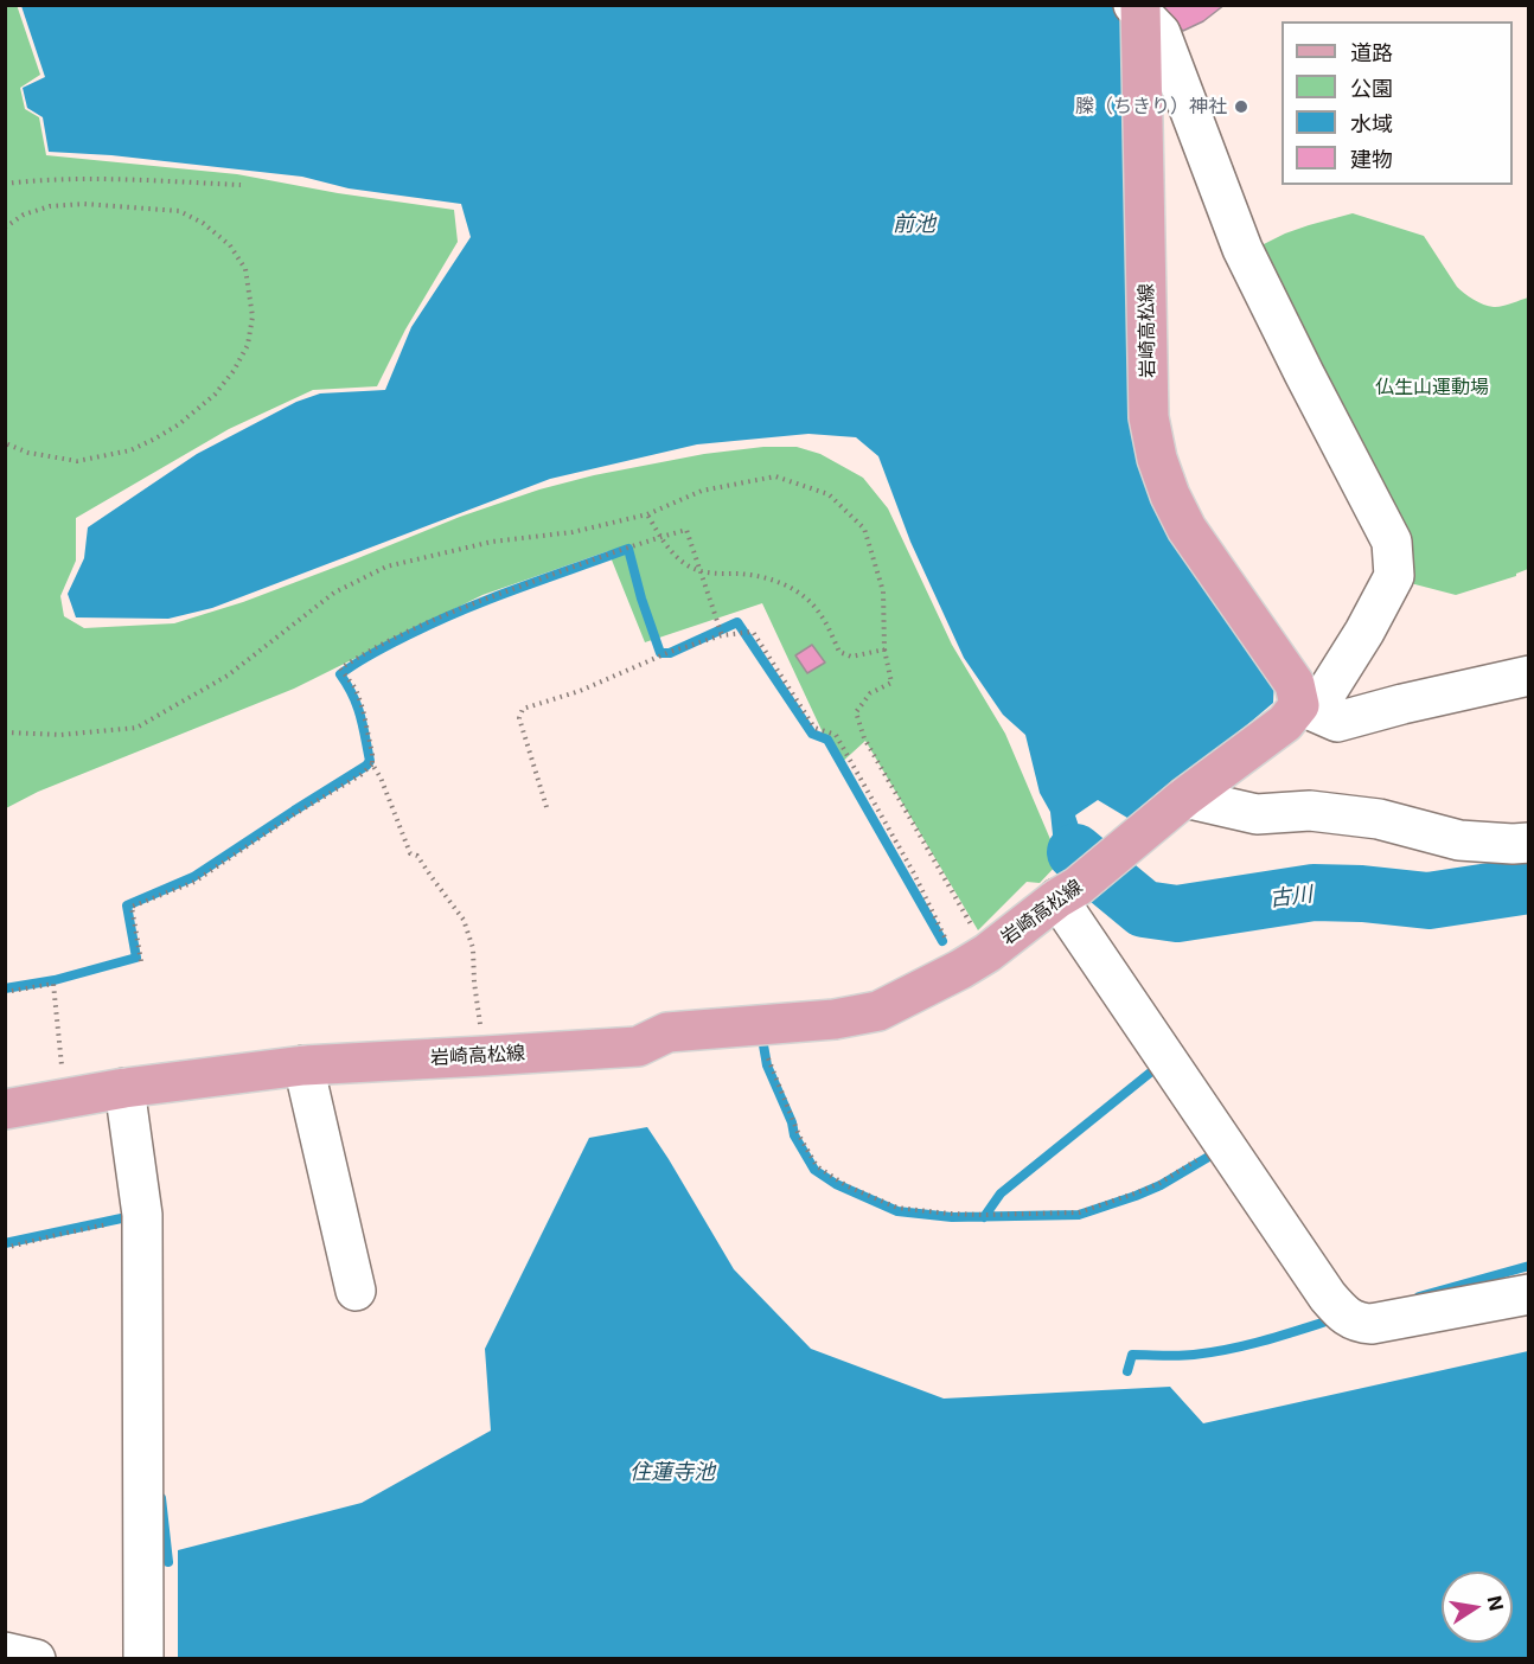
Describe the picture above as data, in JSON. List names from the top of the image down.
{
  "streets": {
    "main road": ["岩崎高松線"]
  },
  "water": ["前池", "古川", "住蓮寺池"],
  "parks": ["仏生山運動場"],
  "places": ["榺（ちきり）神社"],
  "legend": [
    "道路",
    "公園",
    "水域",
    "建物"
  ],
  "north": "right"
}
